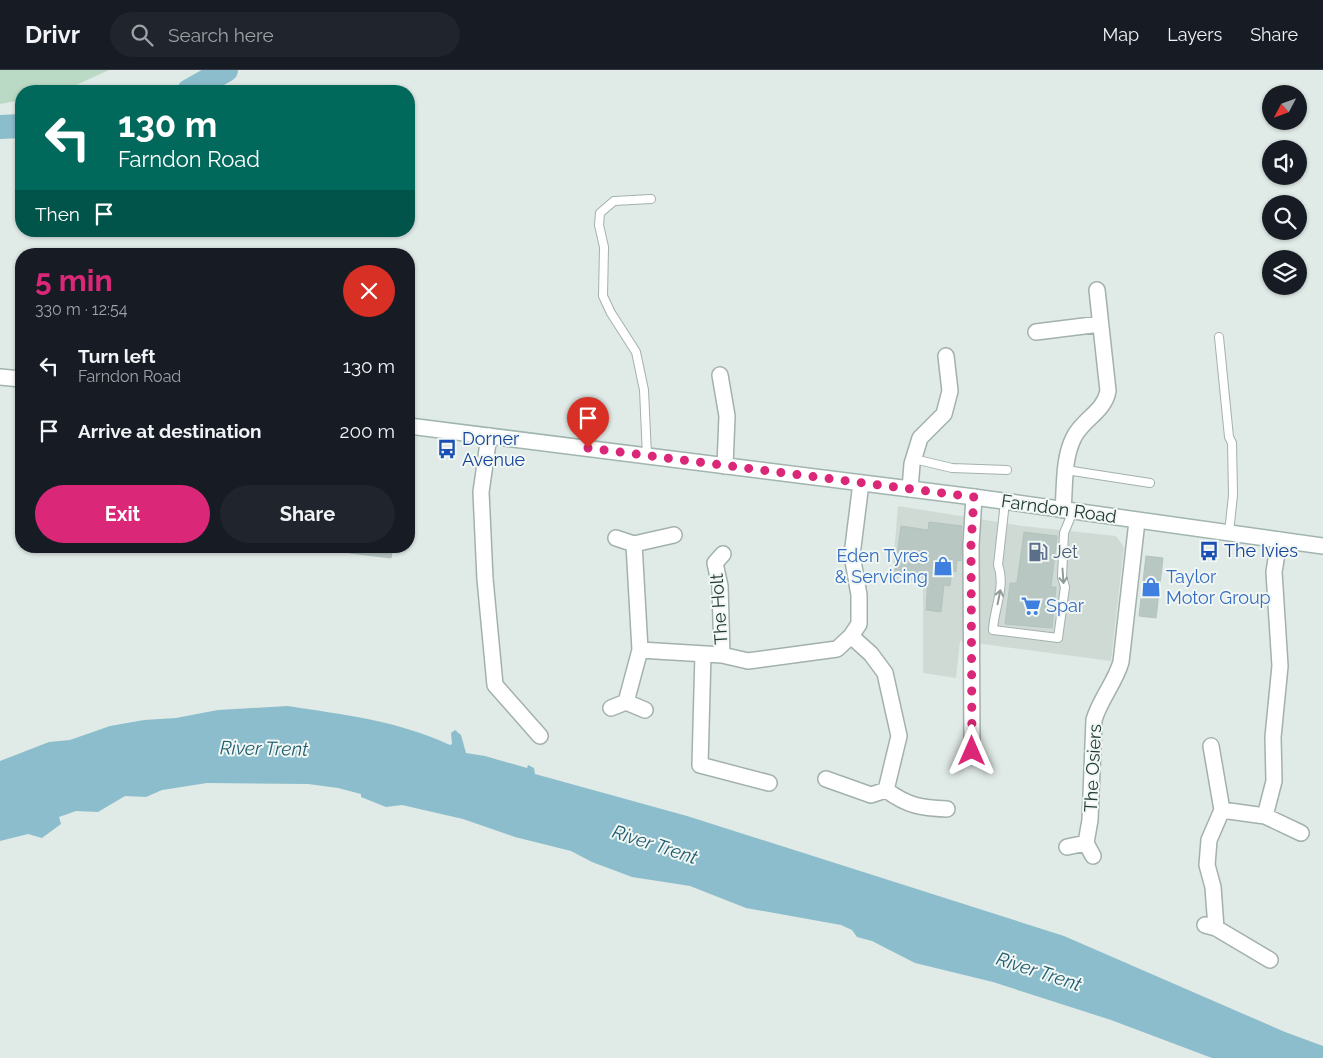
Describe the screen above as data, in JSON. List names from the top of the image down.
{
  "streets": {
    "street": ["Farndon Road", "The Holt", "The Osiers"]
  },
  "crossings": [
    ["Farndon Road", "The Osiers"]
  ],
  "water": ["River Trent"],
  "places": {
    "bus stop": ["Dorner Avenue", "The Ivies"],
    "fuel station": ["Jet"],
    "shop": ["Eden Tyres & Servicing", "Taylor Motor Group"],
    "supermarket": ["Spar"]
  },
  "north": "bottom left",
  "page": {
    "header": "Drivr",
    "search": "Search here",
    "nav": ["Map", "Layers", "Share"],
    "turn": ["130 m", "Farndon Road"],
    "then": "Then",
    "heading": ["5 min", "330 m · 12:54"],
    "list": [
      {
        "name": "Turn left",
        "note": "Farndon Road",
        "value": "130 m"
      },
      {
        "name": "Arrive at destination",
        "value": "200 m"
      }
    ],
    "buttons": ["Exit", "Share"]
  }
}
